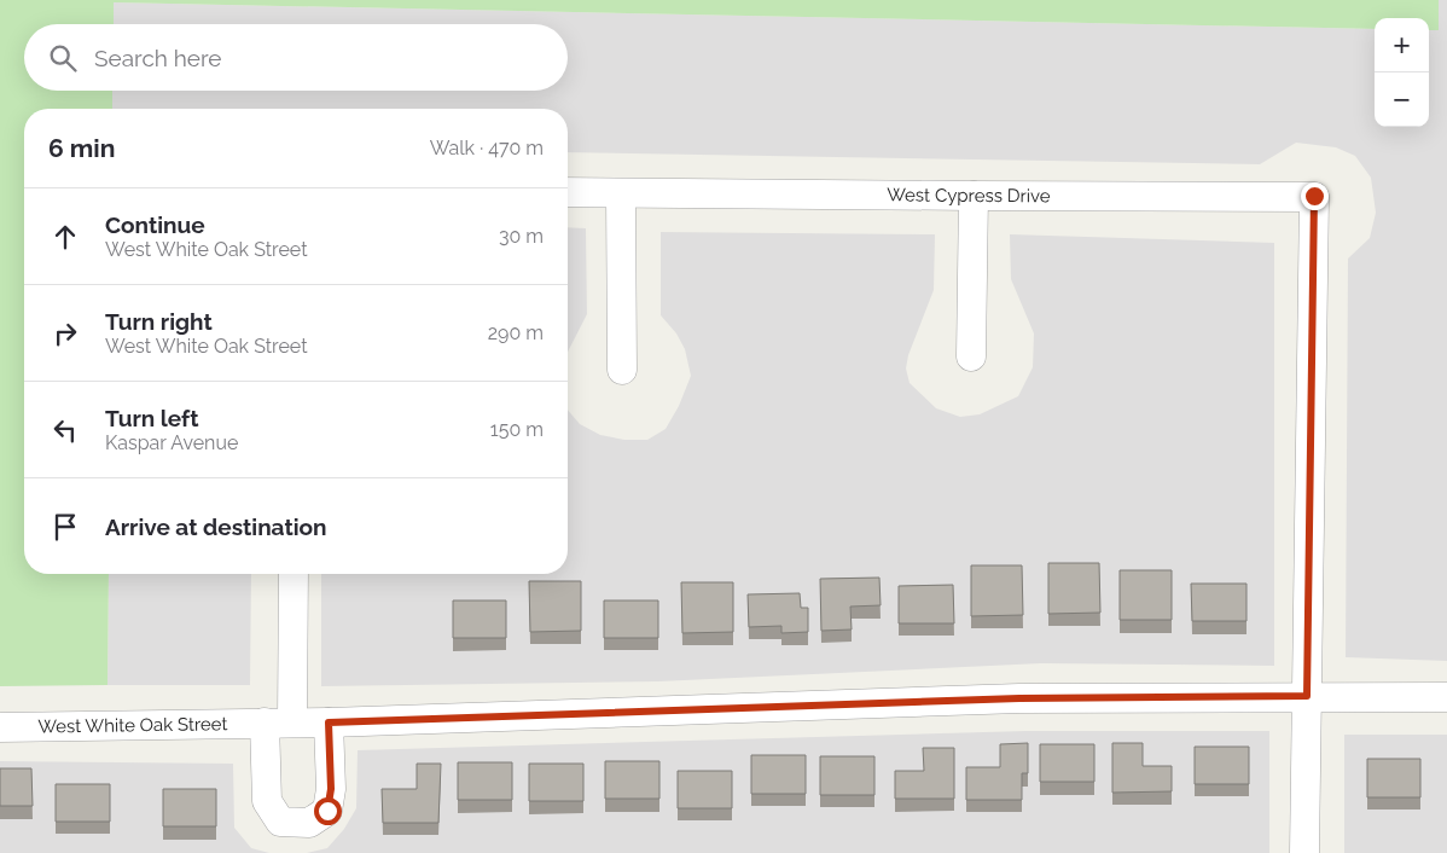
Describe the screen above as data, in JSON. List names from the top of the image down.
{
  "streets": {
    "street": ["West Cypress Drive", "West White Oak Street"]
  },
  "crossings": [
    ["West Cypress Drive", "West White Oak Street"]
  ],
  "page": {
    "map_buttons": ["+", "−"],
    "search": "Search here",
    "heading": ["6 min", "Walk · 470 m"],
    "list": [
      ["Continue", "West White Oak Street", "30 m"],
      ["Turn right", "West White Oak Street", "290 m"],
      ["Turn left", "Kaspar Avenue", "150 m"],
      "Arrive at destination"
    ]
  }
}
